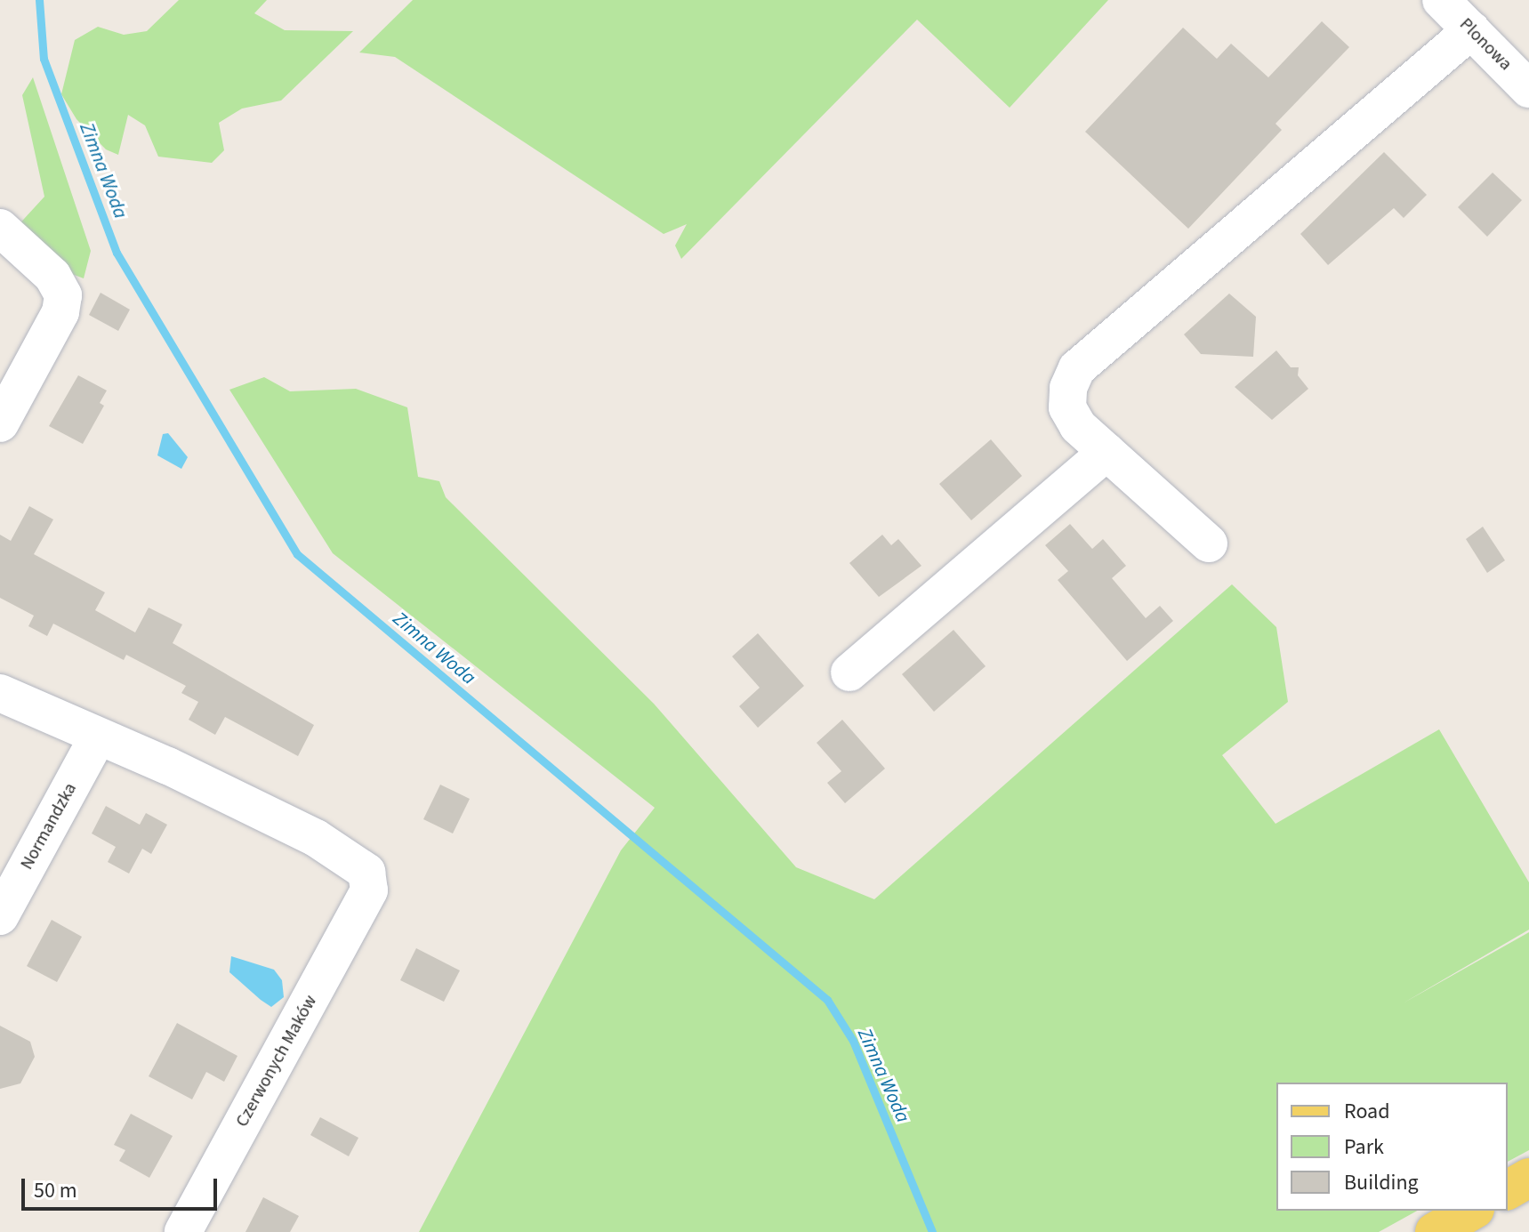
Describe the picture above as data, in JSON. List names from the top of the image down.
{
  "streets": {
    "street": ["Plonowa", "Normandzka", "Czerwonych Maków"]
  },
  "crossings": [
    ["Normandzka", "Czerwonych Maków"]
  ],
  "water": ["Zimna Woda"],
  "legend": ["Road", "Park", "Building"],
  "scale_bar": "50 m"
}
